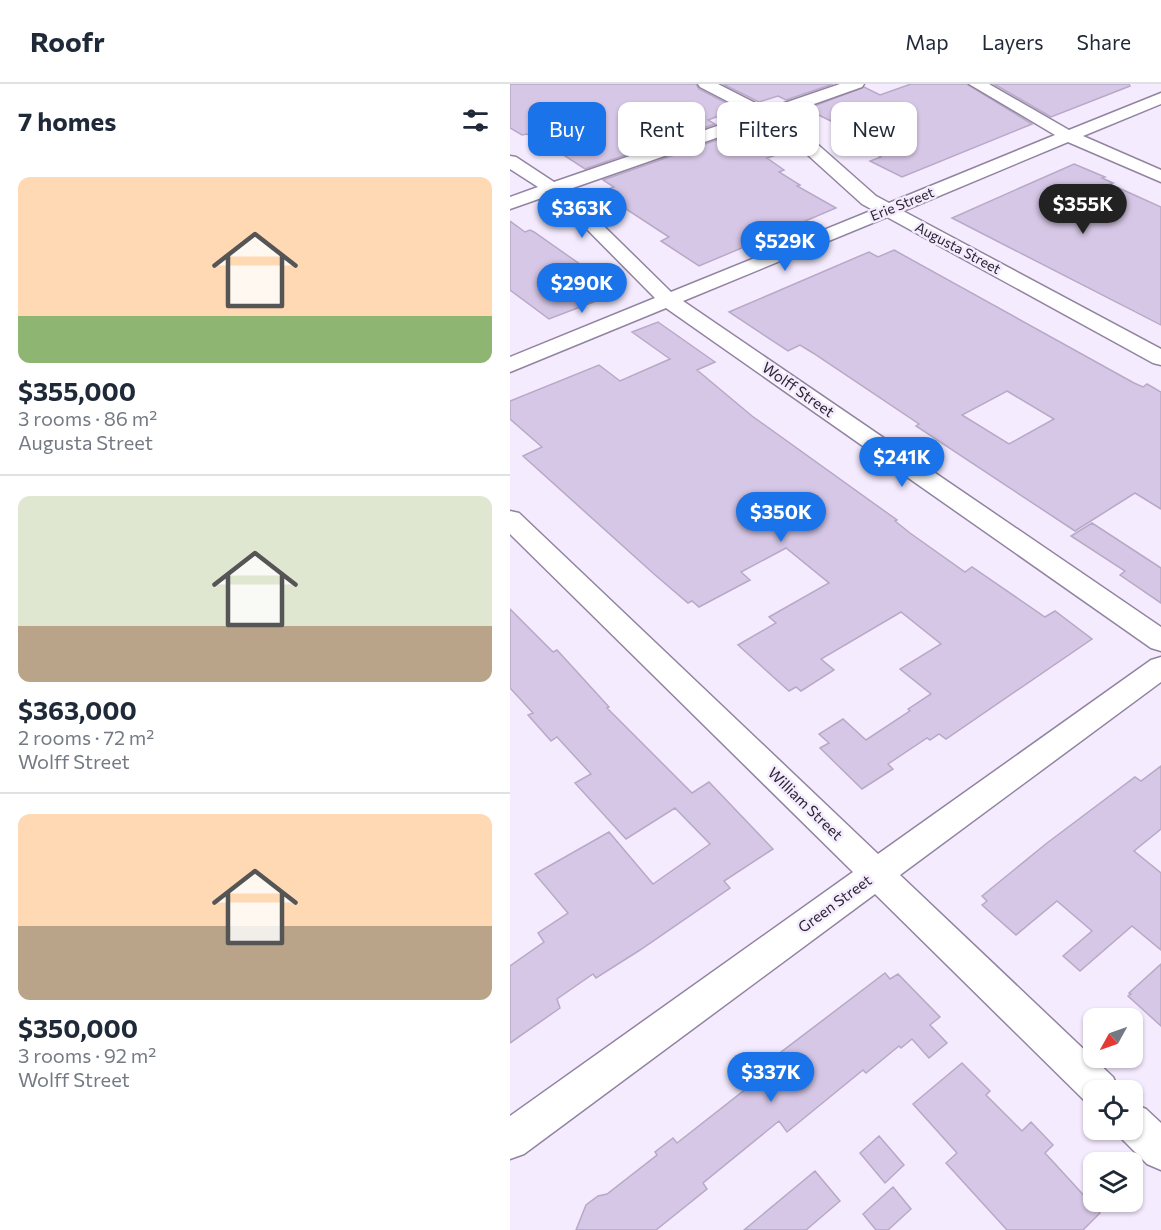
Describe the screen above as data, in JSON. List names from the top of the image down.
{
  "streets": {
    "street": [
      "Erie Street",
      "Augusta Street",
      "Wolff Street",
      "William Street",
      "Green Street"
    ]
  },
  "crossings": [
    ["Erie Street", "Augusta Street"],
    ["Erie Street", "Wolff Street"],
    ["William Street", "Green Street"]
  ],
  "north": "bottom left",
  "page": {
    "header": "Roofr",
    "nav": ["Map", "Layers", "Share"],
    "heading": "7 homes",
    "chip": [
      "Buy",
      "Rent",
      "Filters",
      "New"
    ],
    "list": [
      {
        "name": "$355,000",
        "note": "3 rooms · 86 m² · Augusta Street"
      },
      {
        "name": "$363,000",
        "note": "2 rooms · 72 m² · Wolff Street"
      },
      {
        "name": "$350,000",
        "note": "3 rooms · 92 m² · Wolff Street"
      }
    ],
    "price": [
      "$355K",
      "$363K",
      "$529K",
      "$290K",
      "$241K",
      "$350K",
      "$337K"
    ]
  }
}
